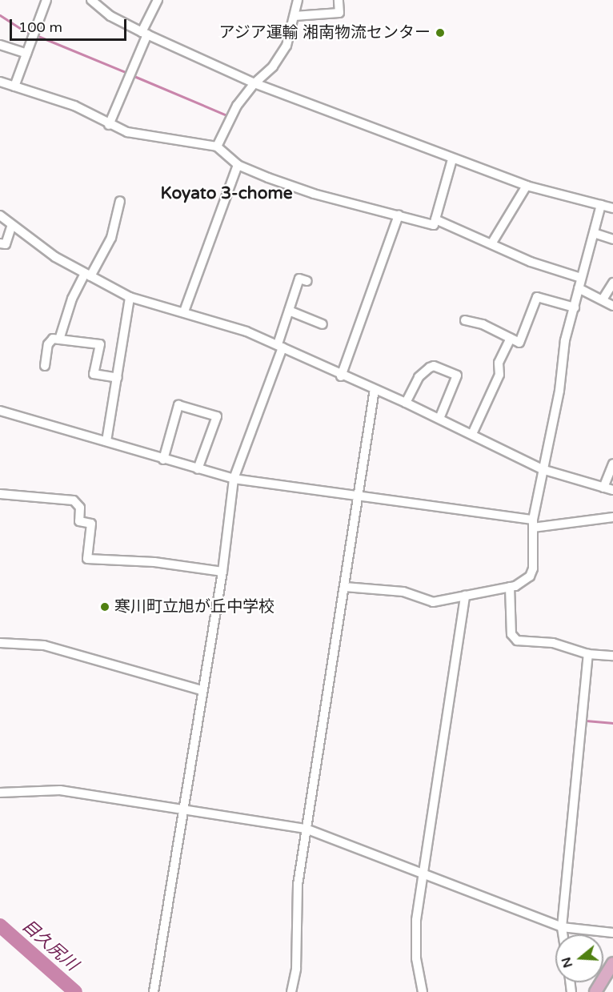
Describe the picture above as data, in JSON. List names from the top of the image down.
{
  "districts": ["Koyato 3-chome"],
  "water": ["目久尻川"],
  "places": ["アジア運輸 湘南物流センター", "寒川町立旭が丘中学校"],
  "scale_bar": "100 m",
  "north": "left"
}
